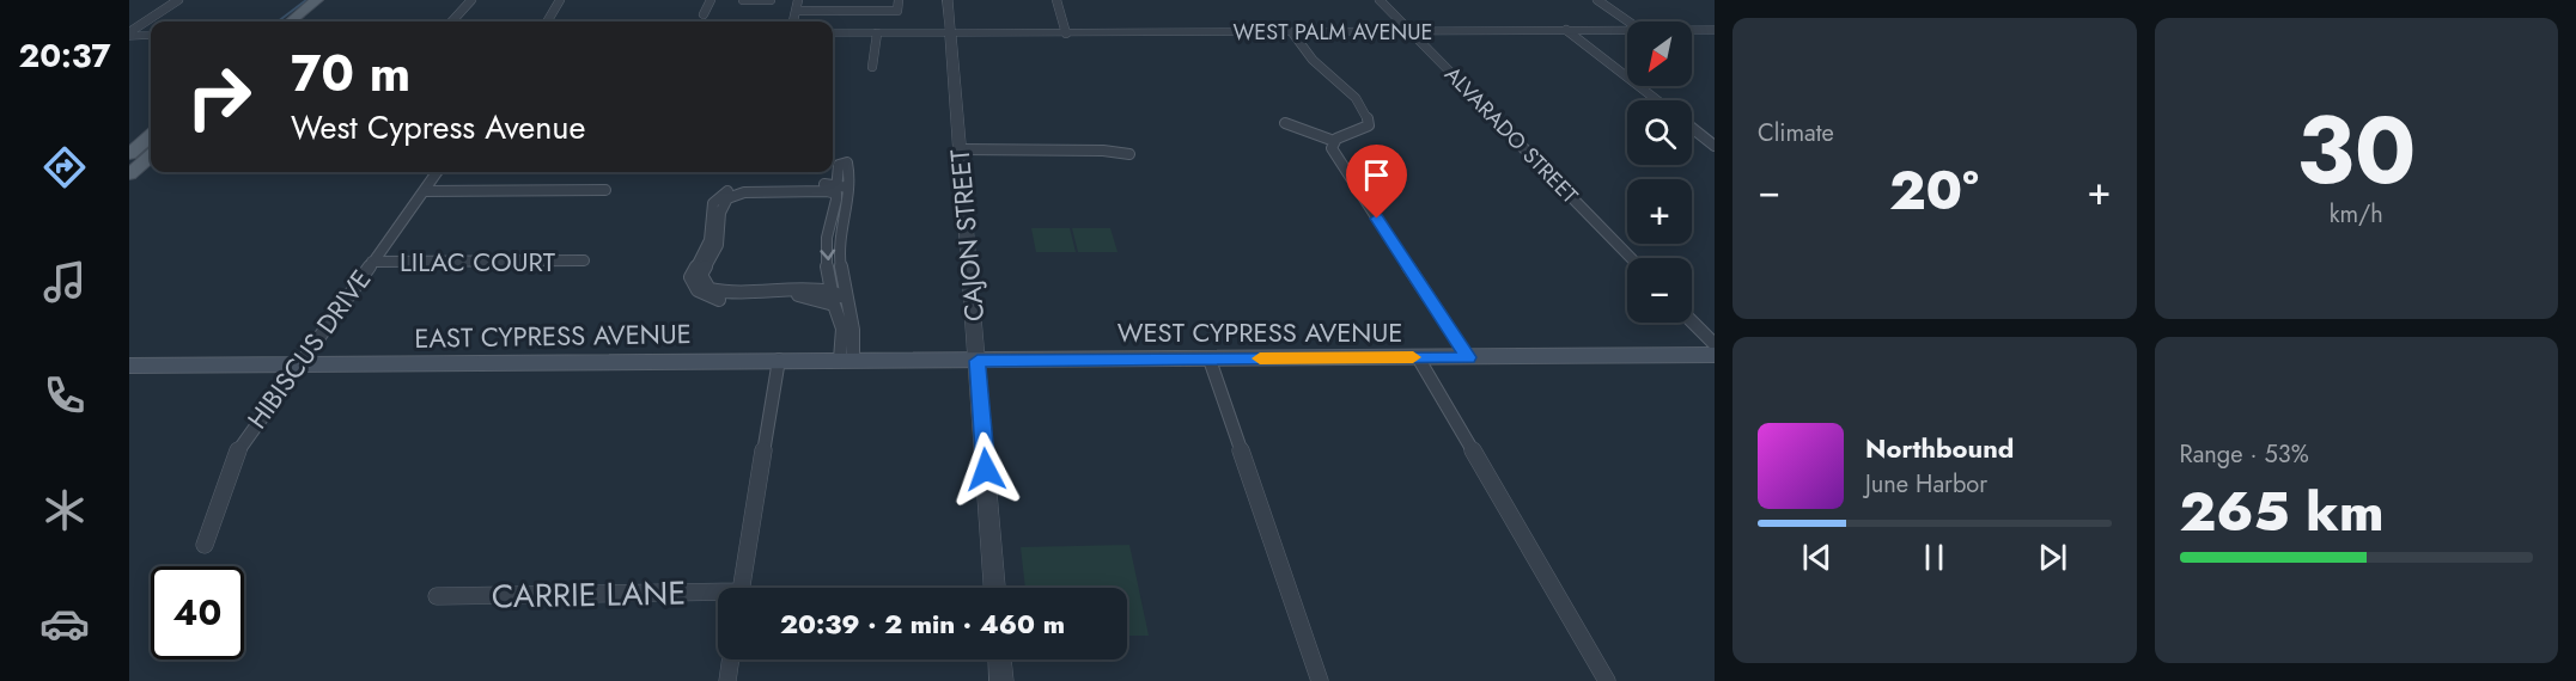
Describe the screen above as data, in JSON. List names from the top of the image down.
{
  "streets": {
    "main road": ["WEST CYPRESS AVENUE", "EAST CYPRESS AVENUE"],
    "street": [
      "WEST PALM AVENUE",
      "ALVARADO STREET",
      "CAJON STREET",
      "LILAC COURT",
      "HIBISCUS DRIVE",
      "CARRIE LANE"
    ]
  },
  "crossings": [
    ["WEST PALM AVENUE", "ALVARADO STREET"],
    ["WEST PALM AVENUE", "CAJON STREET"],
    ["CAJON STREET", "WEST CYPRESS AVENUE"],
    ["CAJON STREET", "EAST CYPRESS AVENUE"],
    ["LILAC COURT", "HIBISCUS DRIVE"],
    ["WEST CYPRESS AVENUE", "EAST CYPRESS AVENUE"],
    ["EAST CYPRESS AVENUE", "HIBISCUS DRIVE"]
  ],
  "north": "bottom left",
  "page": {
    "tabs": "20:37",
    "tile": [
      "Climate",
      ["30", "km/h"],
      ["Range · 53%", "265 km"]
    ],
    "map_buttons": ["+", "−"],
    "turn": ["70 m", "West Cypress Avenue"],
    "heat": ["−", "20°", "+"],
    "song": ["Northbound", "June Harbor"],
    "limit": "40",
    "trip": "20:39 · 2 min · 460 m"
  }
}
